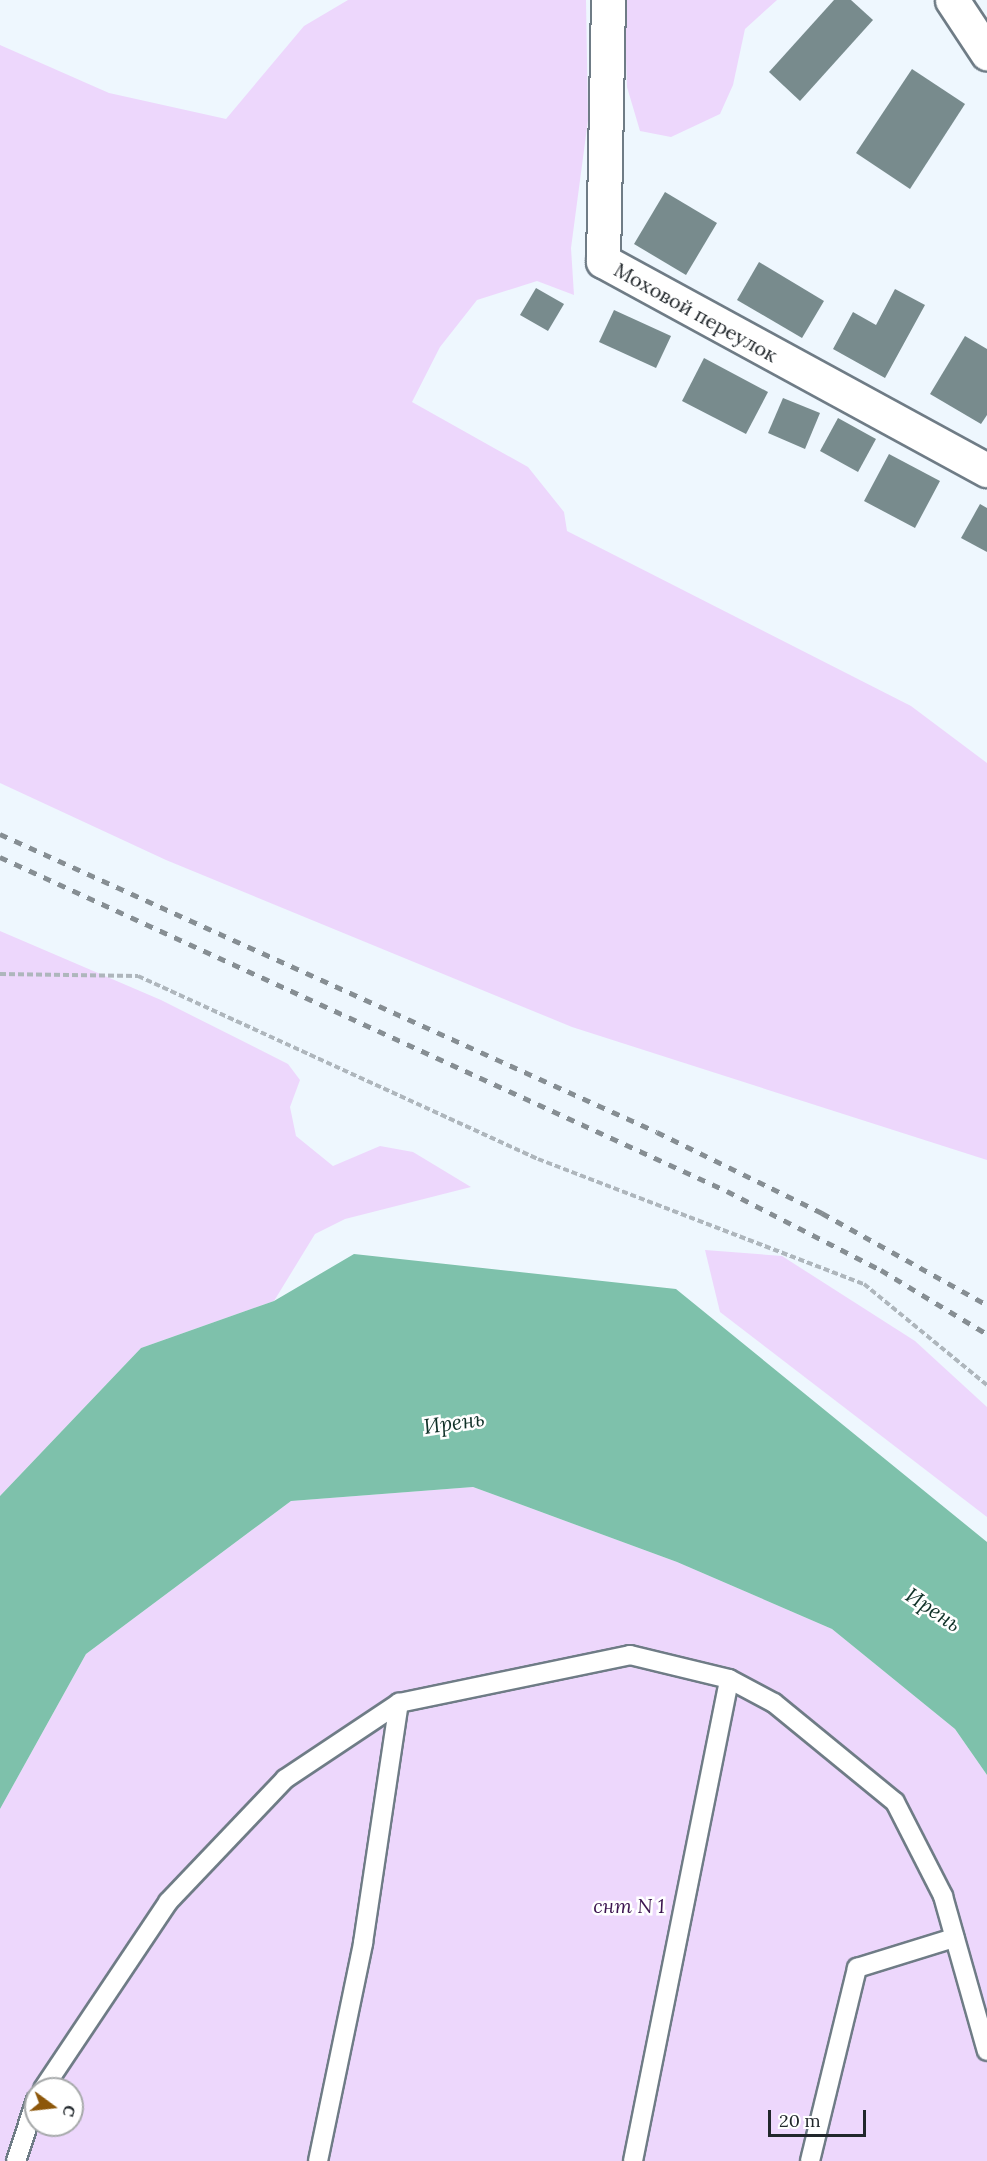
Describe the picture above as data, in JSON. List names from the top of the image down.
{
  "streets": {
    "street": ["Моховой переулок"]
  },
  "water": ["Ирень"],
  "parks": ["снт N 1"],
  "scale_bar": "20 m",
  "north": "right"
}
